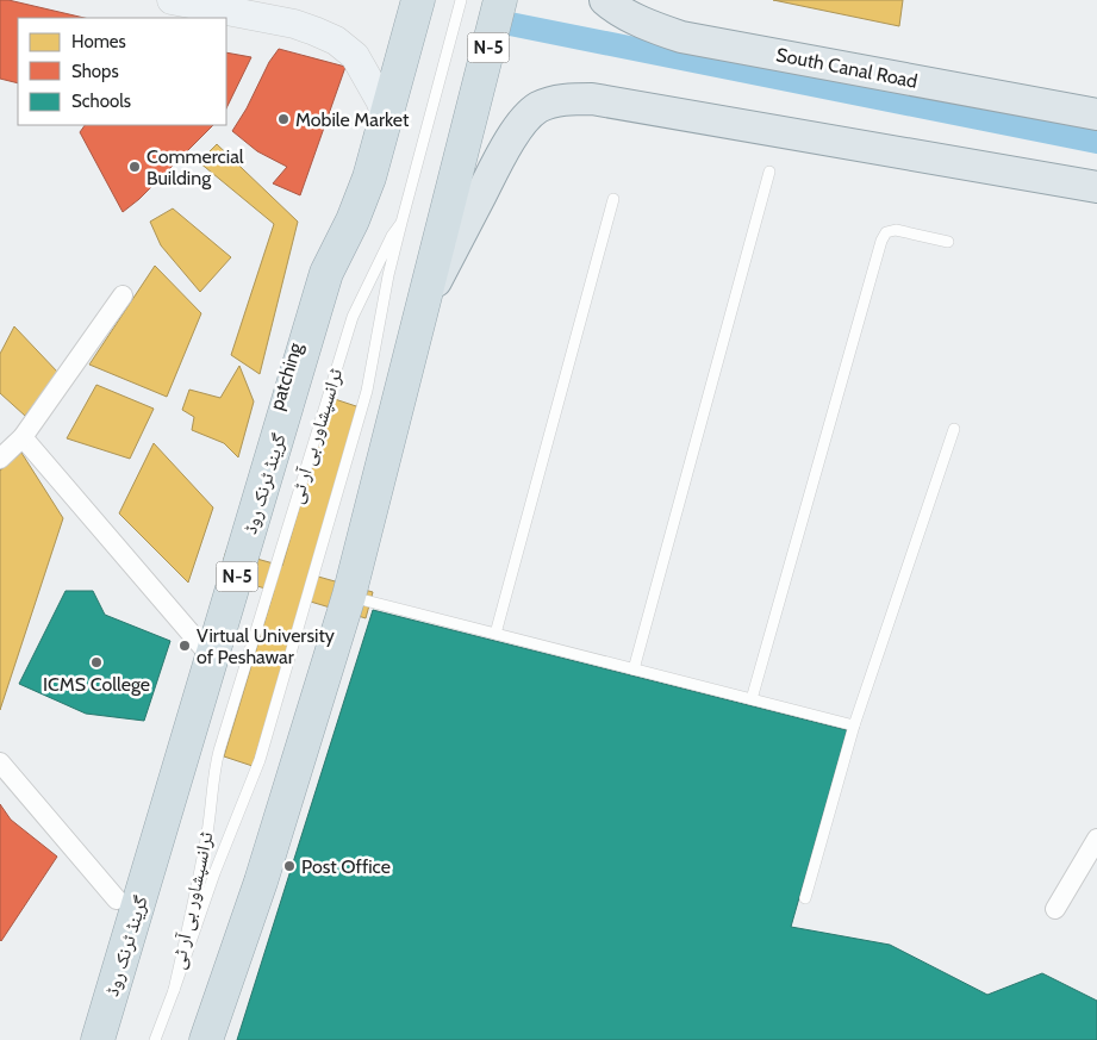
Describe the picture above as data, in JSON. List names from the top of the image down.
{
  "streets": {
    "highway": ["N-5", "گرینڈ ٹرنک روڈ"],
    "main road": ["South Canal Road"],
    "lane": ["patching", "ٹرانسپشاور بی آر ٹی"]
  },
  "places": [
    "Mobile Market",
    "Commercial Building",
    "Virtual University of Peshawar",
    "ICMS College",
    "Post Office"
  ],
  "legend": ["Homes", "Shops", "Schools"]
}
